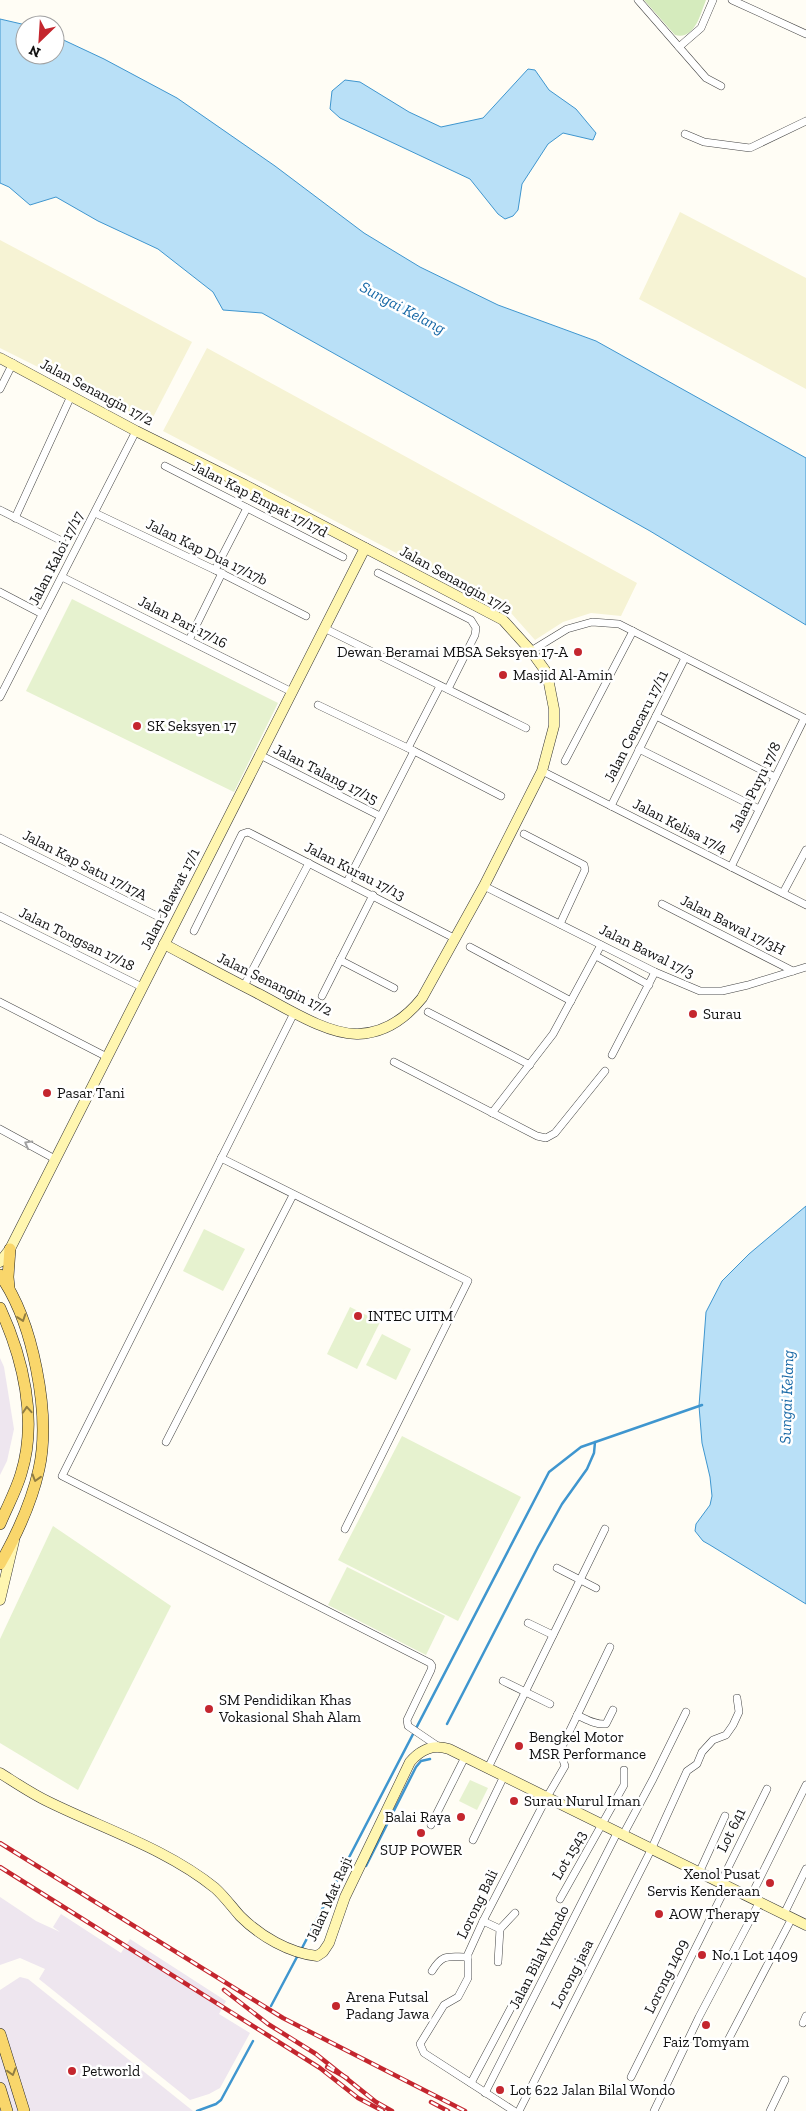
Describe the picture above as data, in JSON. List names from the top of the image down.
{
  "streets": {
    "street": [
      "Jalan Senangin 17/2",
      "Jalan Kap Empat 17/17d",
      "Jalan Kap Dua 17/17b",
      "Jalan Kaloi 17/17",
      "Jalan Pari 17/16",
      "Jalan Cencaru 17/11",
      "Jalan Talang 17/15",
      "Jalan Puyu 17/8",
      "Jalan Kelisa 17/4",
      "Jalan Kap Satu 17/17A",
      "Jalan Kurau 17/13",
      "Jalan Jelawat 17/1",
      "Jalan Bawal 17/3H",
      "Jalan Tongsan 17/18",
      "Jalan Bawal 17/3",
      "Lot 641",
      "Lot 1543",
      "Jalan Mat Raji",
      "Lorong Bali",
      "Jalan Bilal Wondo",
      "Lorong jasa",
      "Lorong 1409"
    ]
  },
  "crossings": [
    ["Jalan Senangin 17/2", "Jalan Kaloi 17/17"],
    ["Jalan Senangin 17/2", "Jalan Kelisa 17/4"],
    ["Jalan Senangin 17/2", "Jalan Kurau 17/13"],
    ["Jalan Senangin 17/2", "Jalan Jelawat 17/1"],
    ["Jalan Senangin 17/2", "Jalan Bawal 17/3"],
    ["Jalan Kap Dua 17/17b", "Jalan Kaloi 17/17"],
    ["Jalan Kaloi 17/17", "Jalan Pari 17/16"],
    ["Jalan Pari 17/16", "Jalan Jelawat 17/1"],
    ["Jalan Cencaru 17/11", "Jalan Kelisa 17/4"],
    ["Jalan Talang 17/15", "Jalan Jelawat 17/1"],
    ["Jalan Puyu 17/8", "Jalan Kelisa 17/4"],
    ["Jalan Jelawat 17/1", "Jalan Tongsan 17/18"],
    ["Jalan Bawal 17/3H", "Jalan Bawal 17/3"],
    ["Lot 641", "Lorong 1409"]
  ],
  "water": ["Sungai Kelang"],
  "places": [
    "Dewan Beramai MBSA Seksyen 17-A",
    "Masjid Al-Amin",
    "SK Seksyen 17",
    "Surau",
    "Pasar Tani",
    "INTEC UITM",
    "SM Pendidikan Khas Vokasional Shah Alam",
    "Bengkel Motor MSR Performance",
    "Surau Nurul Iman",
    "Balai Raya",
    "SUP POWER",
    "Xenol Pusat Servis Kenderaan",
    "AOW Therapy",
    "No.1 Lot 1409",
    "Arena Futsal Padang Jawa",
    "Faiz Tomyam",
    "Petworld",
    "Lot 622 Jalan Bilal Wondo"
  ],
  "north": "bottom left"
}
